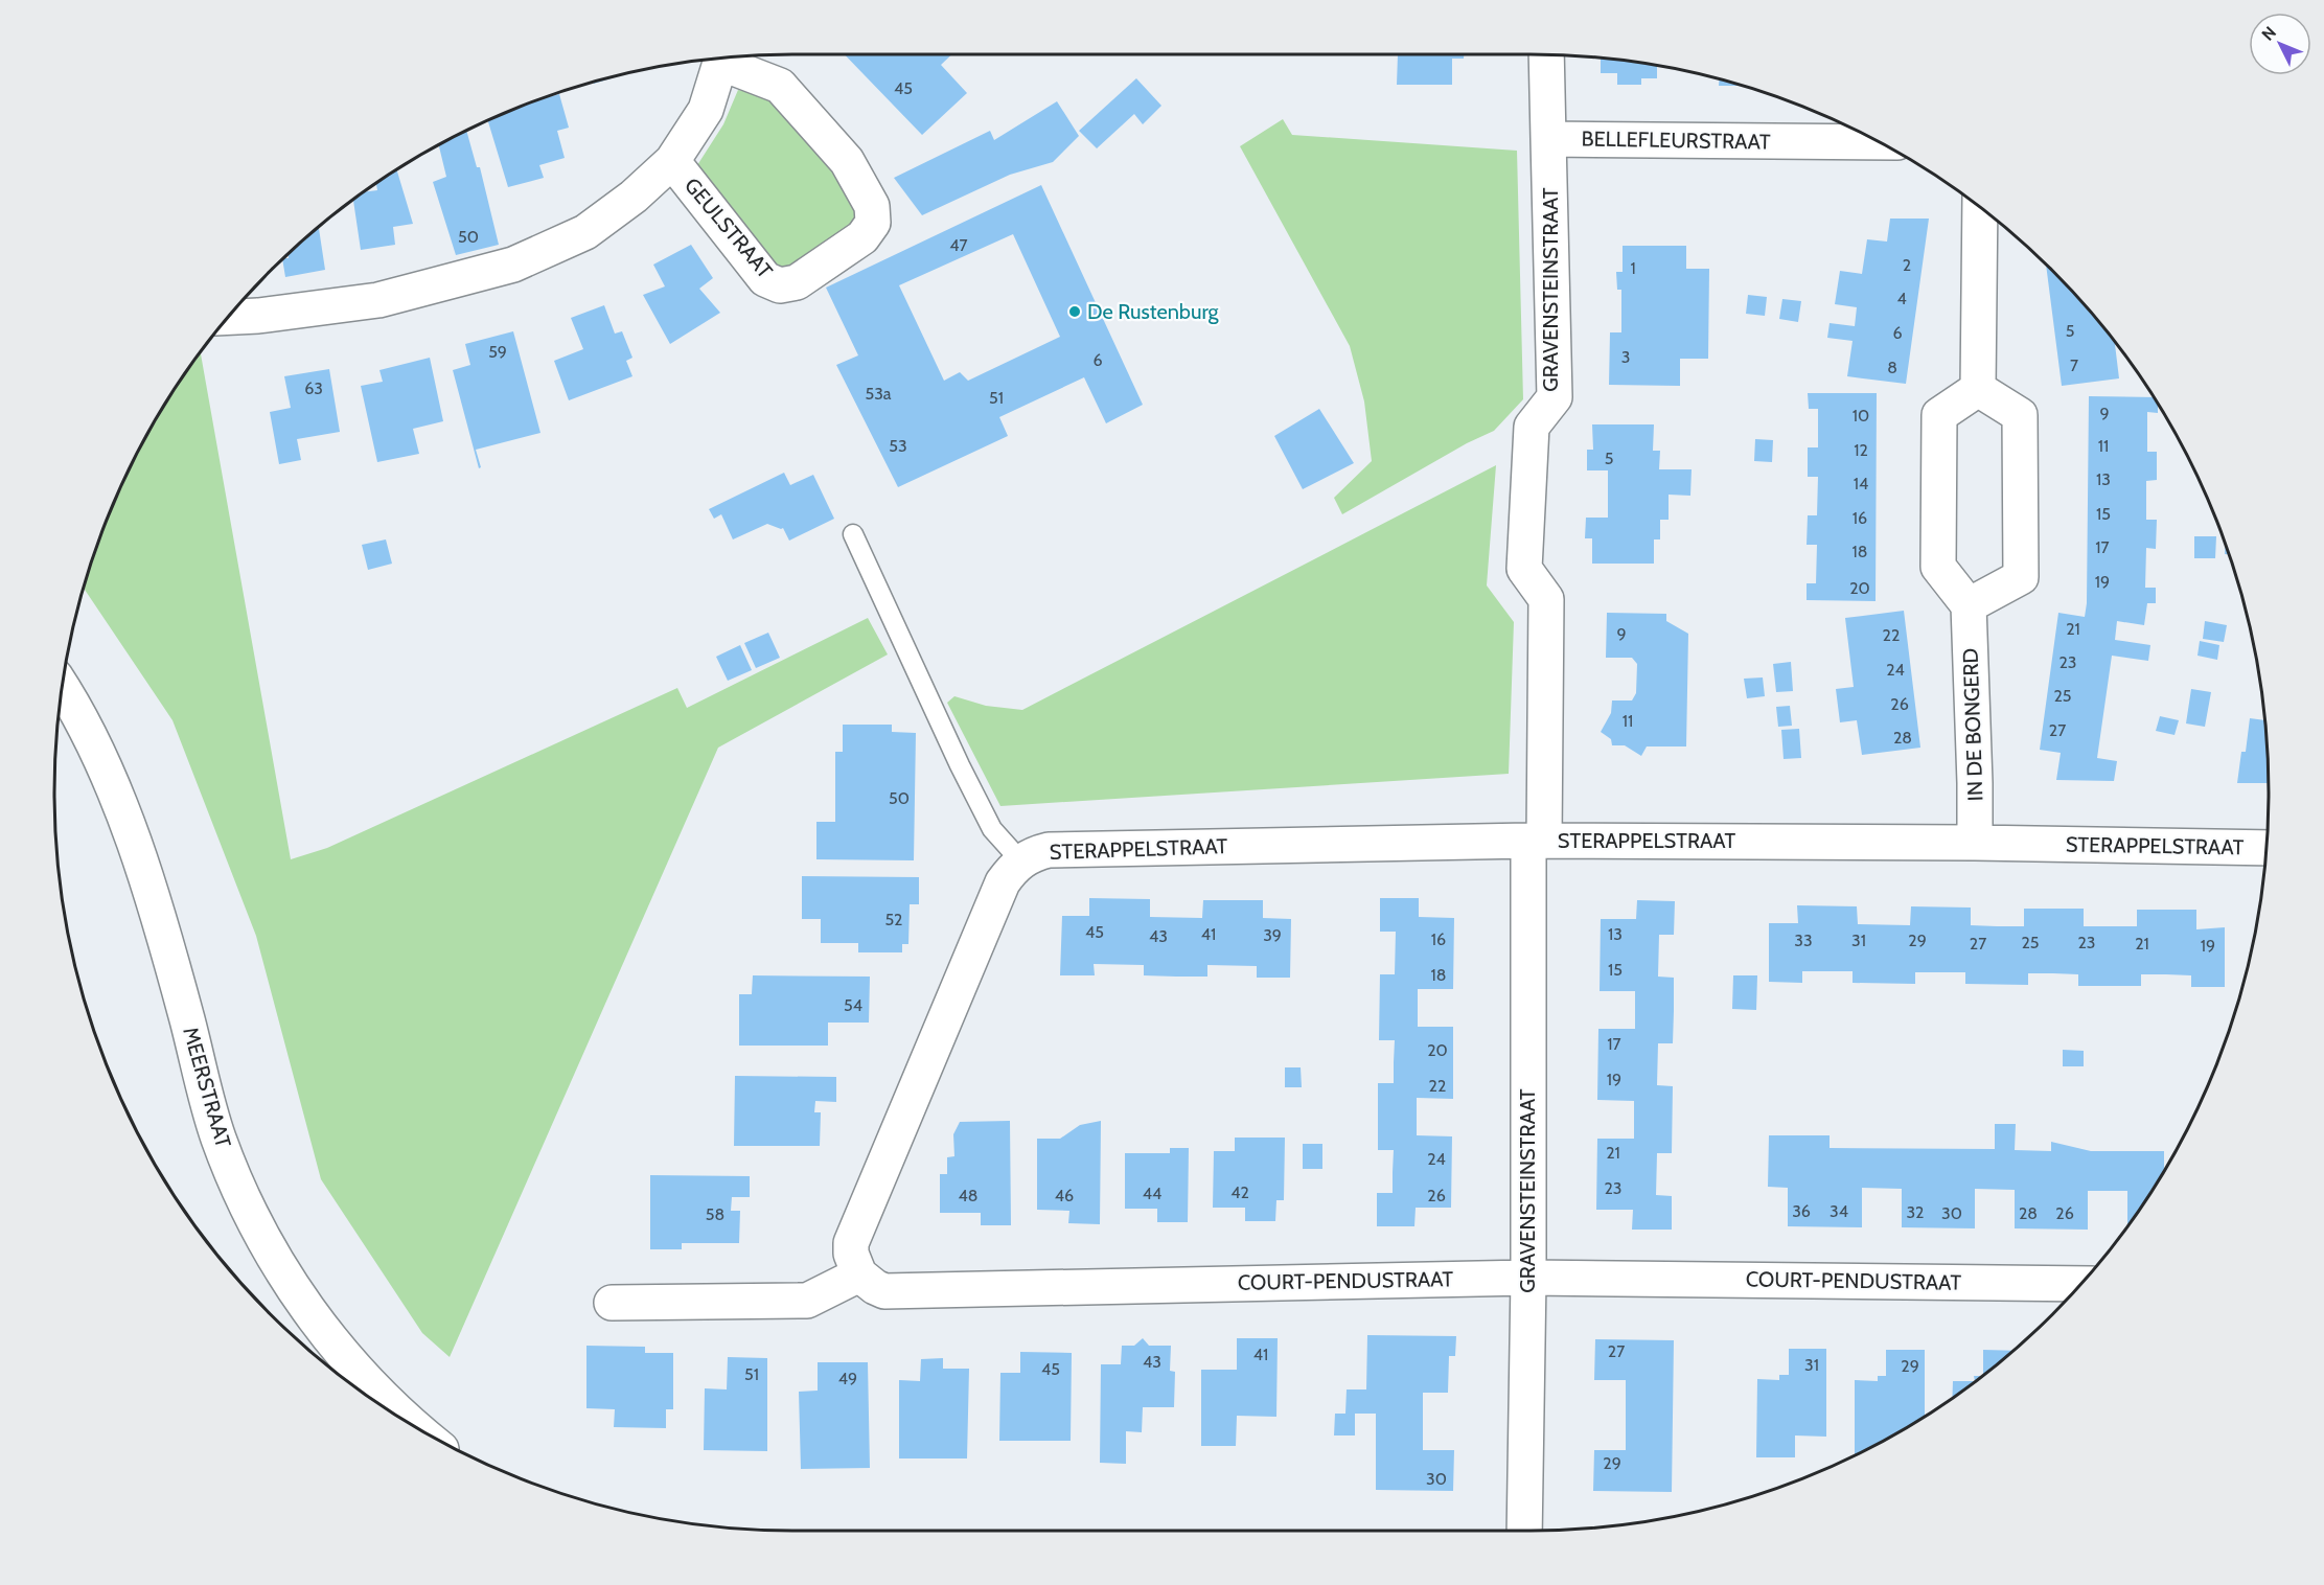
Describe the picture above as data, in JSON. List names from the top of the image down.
{
  "streets": {
    "street": [
      "BELLEFLEURSTRAAT",
      "GEULSTRAAT",
      "GRAVENSTEINSTRAAT",
      "IN DE BONGERD",
      "STERAPPELSTRAAT",
      "MEERSTRAAT",
      "COURT-PENDUSTRAAT"
    ]
  },
  "crossings": [
    ["BELLEFLEURSTRAAT", "GRAVENSTEINSTRAAT"],
    ["GRAVENSTEINSTRAAT", "STERAPPELSTRAAT"],
    ["GRAVENSTEINSTRAAT", "COURT-PENDUSTRAAT"],
    ["IN DE BONGERD", "STERAPPELSTRAAT"],
    ["STERAPPELSTRAAT", "COURT-PENDUSTRAAT"]
  ],
  "places": ["De Rustenburg"],
  "house_numbers": [
    "45",
    "50",
    "47",
    "2",
    "1",
    "4",
    "5",
    "6",
    "59",
    "3",
    "6",
    "7",
    "8",
    "63",
    "53a",
    "51",
    "9",
    "10",
    "53",
    "11",
    "12",
    "5",
    "13",
    "14",
    "15",
    "16",
    "17",
    "18",
    "19",
    "20",
    "21",
    "9",
    "22",
    "23",
    "24",
    "25",
    "26",
    "11",
    "27",
    "28",
    "50",
    "52",
    "45",
    "41",
    "13",
    "39",
    "43",
    "16",
    "33",
    "31",
    "29",
    "25",
    "23",
    "27",
    "21",
    "19",
    "15",
    "18",
    "54",
    "17",
    "20",
    "19",
    "22",
    "21",
    "24",
    "23",
    "42",
    "44",
    "48",
    "46",
    "26",
    "36",
    "34",
    "32",
    "30",
    "28",
    "26",
    "58",
    "27",
    "41",
    "43",
    "31",
    "29",
    "45",
    "51",
    "49",
    "29",
    "30"
  ],
  "north": "top left"
}
